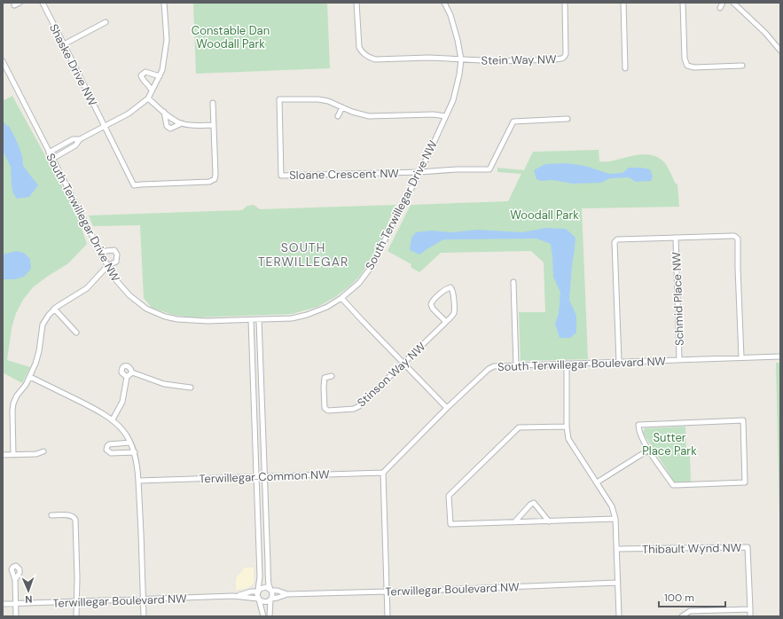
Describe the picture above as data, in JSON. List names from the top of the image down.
{
  "streets": {
    "street": [
      "Stein Way NW",
      "Shaske Drive NW",
      "Sloane Crescent NW",
      "South Terwillegar Drive NW",
      "Schmid Place NW",
      "South Terwillegar Boulevard NW",
      "Stinson Way NW",
      "Terwillegar Common NW",
      "Thibault Wynd NW",
      "Terwillegar Boulevard NW"
    ]
  },
  "crossings": [
    ["Stein Way NW", "South Terwillegar Drive NW"],
    ["Sloane Crescent NW", "South Terwillegar Drive NW"],
    ["Schmid Place NW", "South Terwillegar Boulevard NW"],
    ["South Terwillegar Boulevard NW", "Terwillegar Common NW"]
  ],
  "districts": ["SOUTH TERWILLEGAR"],
  "parks": ["Constable Dan Woodall Park", "Woodall Park", "Sutter Place Park"],
  "scale_bar": "100 m",
  "north": "bottom"
}
